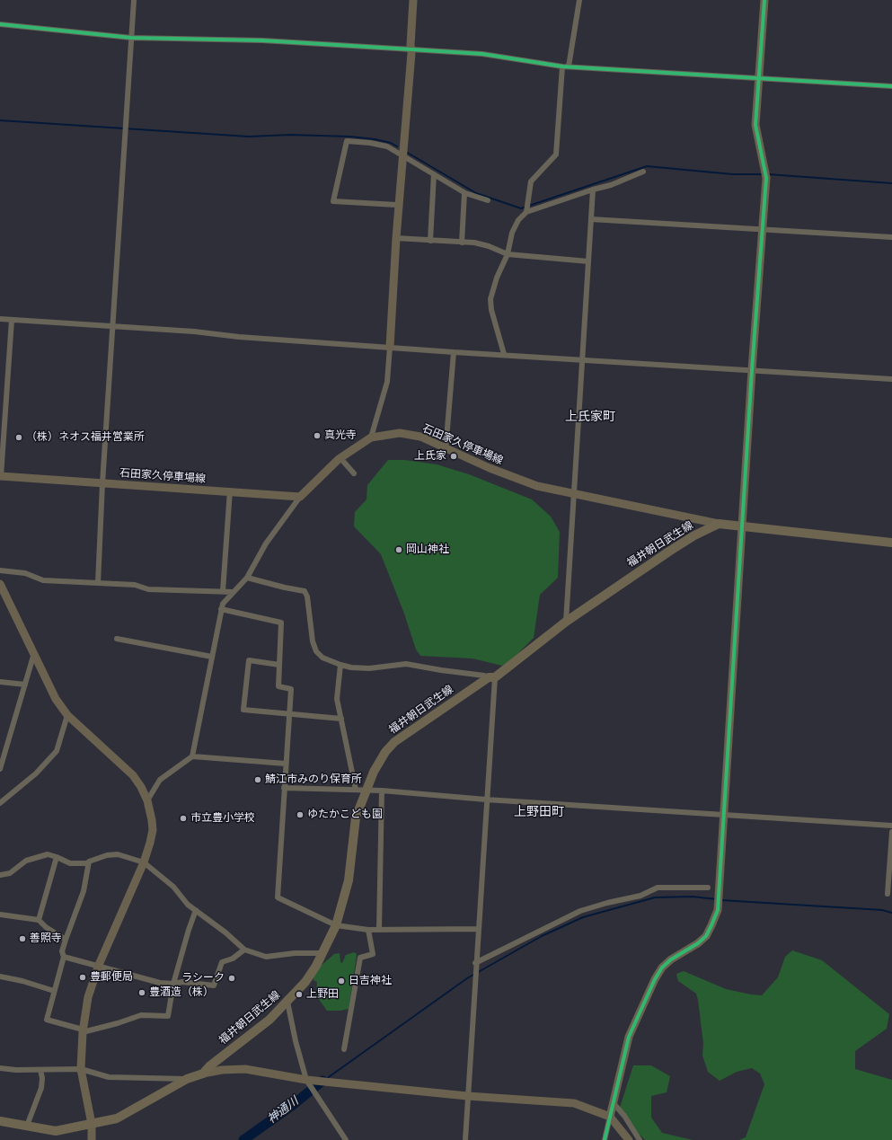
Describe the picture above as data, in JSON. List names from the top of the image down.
{
  "streets": {
    "main road": ["福井朝日武生線"],
    "street": ["石田家久停車場線"]
  },
  "crossings": [
    ["石田家久停車場線", "福井朝日武生線"]
  ],
  "districts": ["上氏家町", "上野田町"],
  "water": ["神通川"],
  "places": [
    "真光寺",
    "（株）ネオス福井営業所",
    "上氏家",
    "岡山神社",
    "鯖江市みのり保育所",
    "ゆたかこども園",
    "市立豊小学校",
    "善照寺",
    "豊郵便局",
    "ラシーク",
    "日吉神社",
    "豊酒造（株）",
    "上野田"
  ]
}
